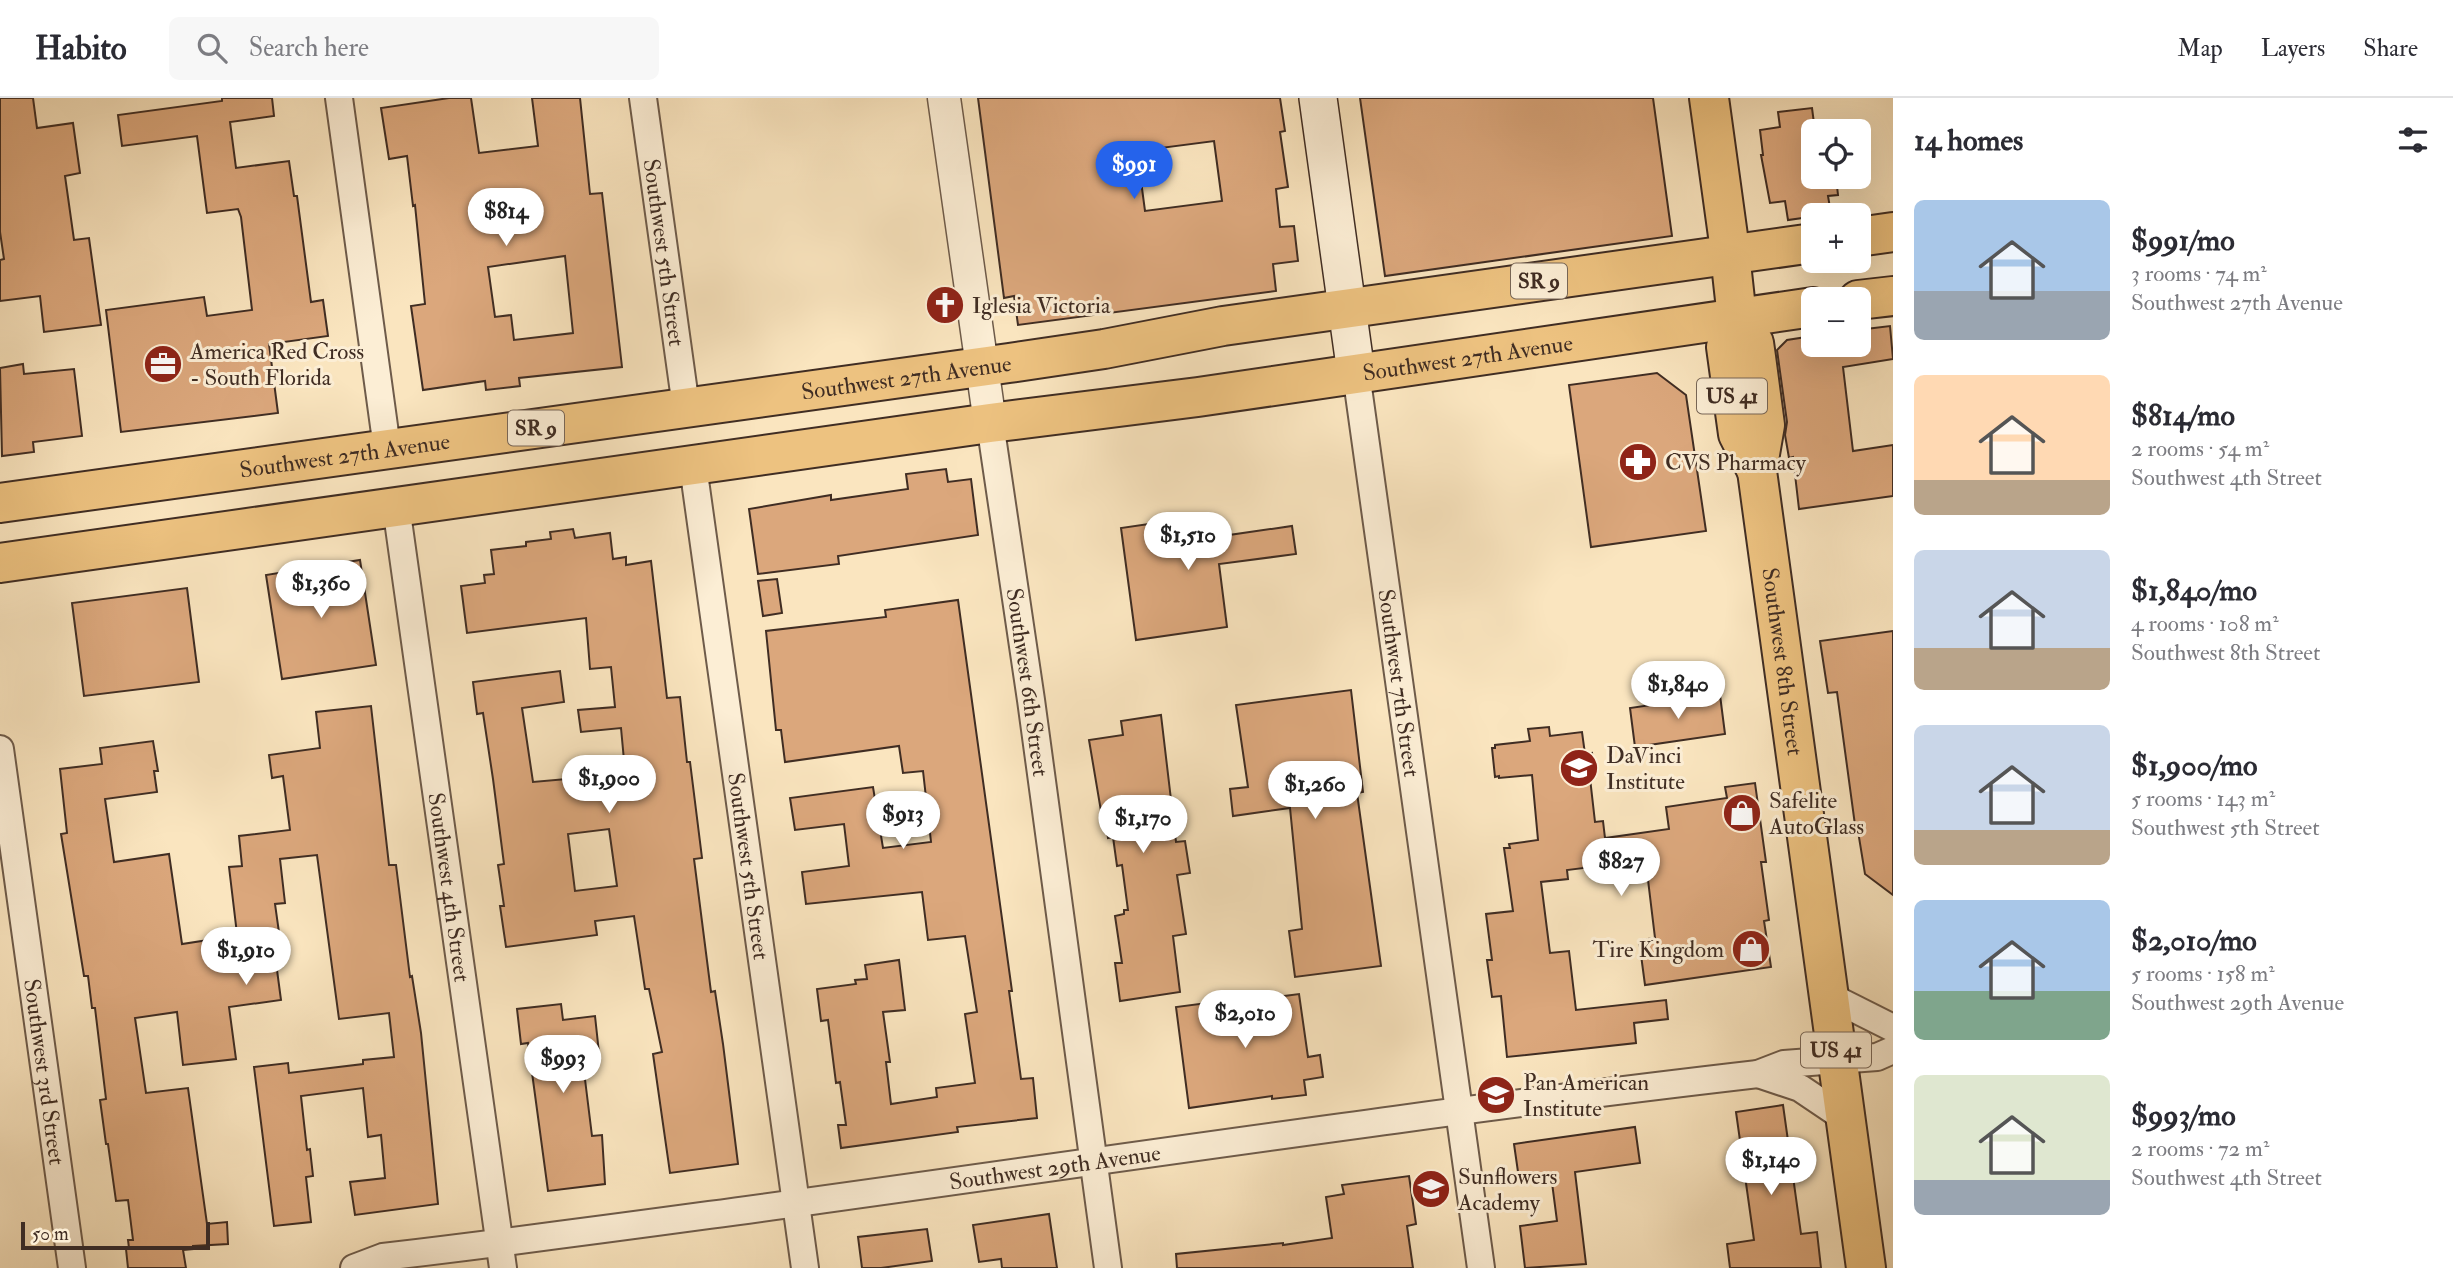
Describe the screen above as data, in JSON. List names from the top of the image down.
{
  "streets": {
    "main road": [
      "SR 9",
      "Southwest 27th Avenue",
      "US 41",
      "Southwest 8th Street",
      "Southwest 7th Street"
    ],
    "street": [
      "Southwest 5th Street",
      "Southwest 6th Street",
      "Southwest 4th Street",
      "Southwest 3rd Street",
      "Southwest 29th Avenue"
    ]
  },
  "crossings": [
    ["Southwest 5th Street", "Southwest 27th Avenue"],
    ["Southwest 5th Street", "Southwest 29th Avenue"],
    ["Southwest 27th Avenue", "Southwest 8th Street"],
    ["Southwest 27th Avenue", "Southwest 6th Street"],
    ["Southwest 27th Avenue", "Southwest 7th Street"],
    ["Southwest 27th Avenue", "Southwest 4th Street"],
    ["Southwest 8th Street", "Southwest 29th Avenue"],
    ["Southwest 6th Street", "Southwest 29th Avenue"],
    ["Southwest 7th Street", "Southwest 29th Avenue"],
    ["Southwest 4th Street", "Southwest 29th Avenue"]
  ],
  "places": {
    "church": ["Iglesia Victoria"],
    "office": ["America Red Cross - South Florida"],
    "pharmacy": ["CVS Pharmacy"],
    "school or university": ["DaVinci Institute", "Pan American Institute", "Sunflowers Academy"],
    "shop": ["Safelite AutoGlass", "Tire Kingdom"]
  },
  "scale_bar": "50 m",
  "page": {
    "header": "Habito",
    "search": "Search here",
    "nav": ["Map", "Layers", "Share"],
    "heading": "14 homes",
    "map_buttons": ["+", "−"],
    "price": [
      "$991",
      "$814",
      "$1,510",
      "$1,360",
      "$1,840",
      "$1,900",
      "$1,260",
      "$913",
      "$1,170",
      "$827",
      "$1,910",
      "$2,010",
      "$993",
      "$1,140"
    ],
    "list": [
      {
        "name": "$991/mo",
        "note": "3 rooms · 74 m² · Southwest 27th Avenue"
      },
      {
        "name": "$814/mo",
        "note": "2 rooms · 54 m² · Southwest 4th Street"
      },
      {
        "name": "$1,840/mo",
        "note": "4 rooms · 108 m² · Southwest 8th Street"
      },
      {
        "name": "$1,900/mo",
        "note": "5 rooms · 143 m² · Southwest 5th Street"
      },
      {
        "name": "$2,010/mo",
        "note": "5 rooms · 158 m² · Southwest 29th Avenue"
      },
      {
        "name": "$993/mo",
        "note": "2 rooms · 72 m² · Southwest 4th Street"
      }
    ],
    "scale": "50 m"
  }
}
